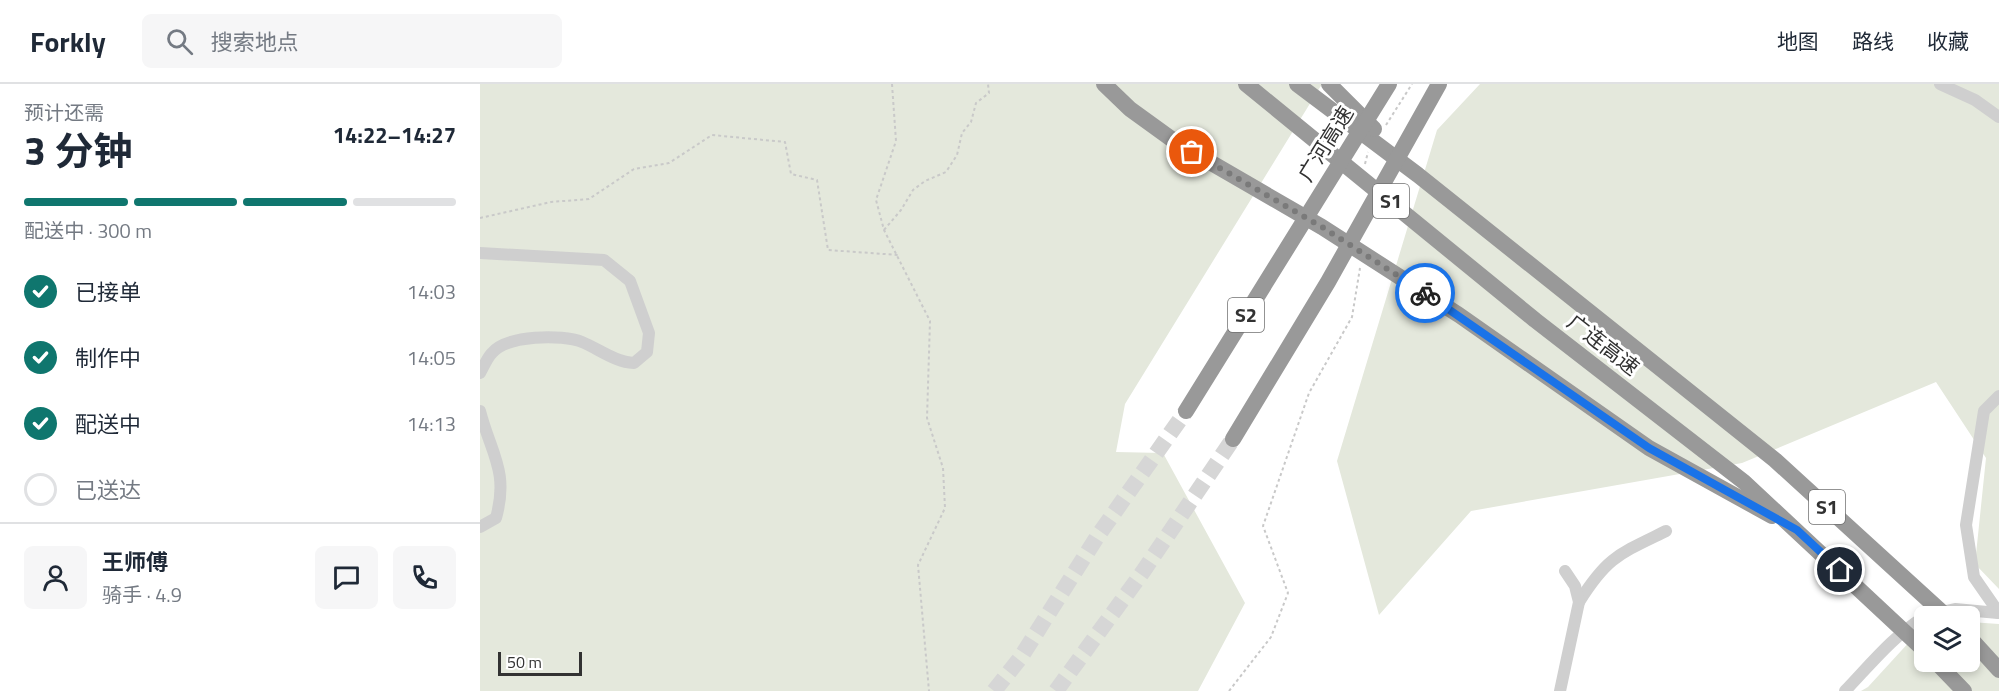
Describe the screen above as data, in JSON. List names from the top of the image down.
{
  "streets": {
    "highway": [
      "广河高速",
      "S1",
      "S2",
      "广连高速"
    ]
  },
  "scale_bar": "50 m",
  "page": {
    "header": "Forkly",
    "search": "搜索地点",
    "nav": ["地图", "路线", "收藏"],
    "heading": ["3 分钟", "预计还需", "14:22–14:27"],
    "panel": ["王师傅", "骑手 · 4.9"],
    "bar": "配送中 · 300 m",
    "list": [
      ["已接单", "14:03"],
      ["制作中", "14:05"],
      ["配送中", "14:13"],
      "已送达"
    ],
    "scale": "50 m"
  }
}
